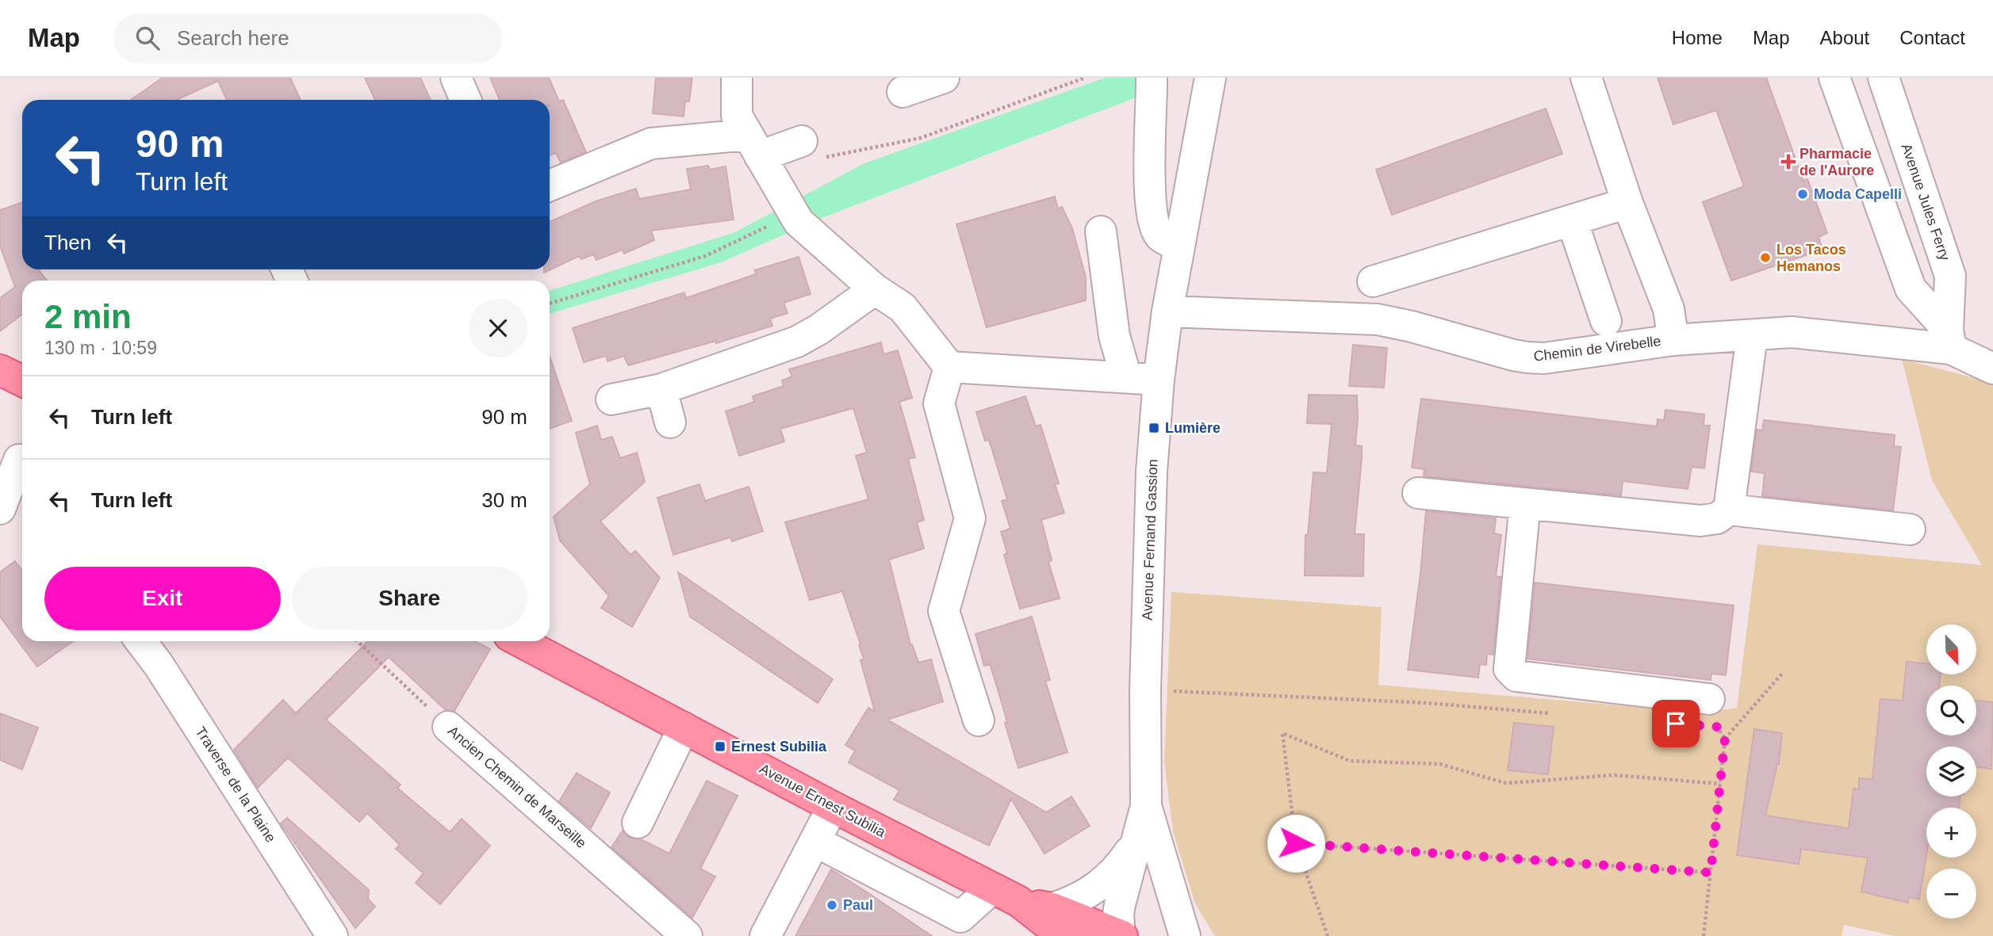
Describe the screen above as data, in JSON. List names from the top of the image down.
{
  "streets": {
    "main road": ["Avenue Ernest Subilia"],
    "street": [
      "Avenue Jules Ferry",
      "Chemin de Virebelle",
      "Avenue Fernand Gassion",
      "Traverse de la Plaine",
      "Ancien Chemin de Marseille"
    ]
  },
  "crossings": [
    ["Avenue Jules Ferry", "Chemin de Virebelle"],
    ["Chemin de Virebelle", "Avenue Fernand Gassion"],
    ["Avenue Fernand Gassion", "Avenue Ernest Subilia"]
  ],
  "places": {
    "health": ["Pharmacie de l'Aurore"],
    "other": ["Moda Capelli", "Los Tacos Hemanos", "Paul"],
    "transit": ["Lumière", "Ernest Subilia"]
  },
  "north": "bottom right",
  "page": {
    "header": "Map",
    "search": "Search here",
    "nav": [
      "Home",
      "Map",
      "About",
      "Contact"
    ],
    "turn": ["90 m", "Turn left"],
    "then": "Then",
    "heading": ["2 min", "130 m · 10:59"],
    "list": [
      {
        "name": "Turn left",
        "value": "90 m"
      },
      {
        "name": "Turn left",
        "value": "30 m"
      }
    ],
    "buttons": ["Exit", "Share"],
    "map_buttons": ["+", "−"]
  }
}
